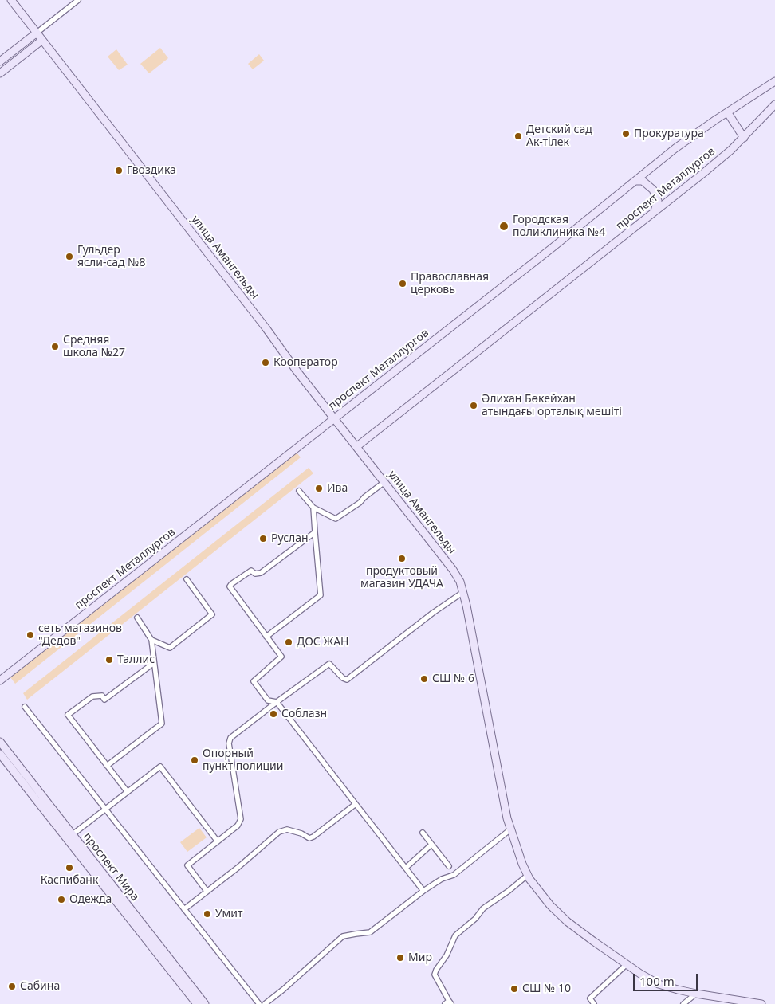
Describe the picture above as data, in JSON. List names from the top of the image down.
{
  "streets": {
    "main road": ["проспект Металлургов", "улица Амангельды", "проспект Мира"]
  },
  "crossings": [
    ["проспект Металлургов", "улица Амангельды"]
  ],
  "places": [
    "Прокуратура",
    "Детский сад Ак-тiлек",
    "Гвоздика",
    "Городская поликлиника №4",
    "Гульдер ясли-сад №8",
    "Православная церковь",
    "Средняя школа №27",
    "Кооператор",
    "Әлихан Бөкейхан атындағы орталық мешіті",
    "Ива",
    "Руслан",
    "продуктовый магазин УДАЧА",
    "сеть магазинов \"Дедов\"",
    "ДОС ЖАН",
    "Таллис",
    "СШ № 6",
    "Соблазн",
    "Опорный пункт полиции",
    "Каспибанк",
    "Одежда",
    "Умит",
    "Мир",
    "Сабина",
    "СШ № 10"
  ],
  "scale_bar": "100 m"
}
